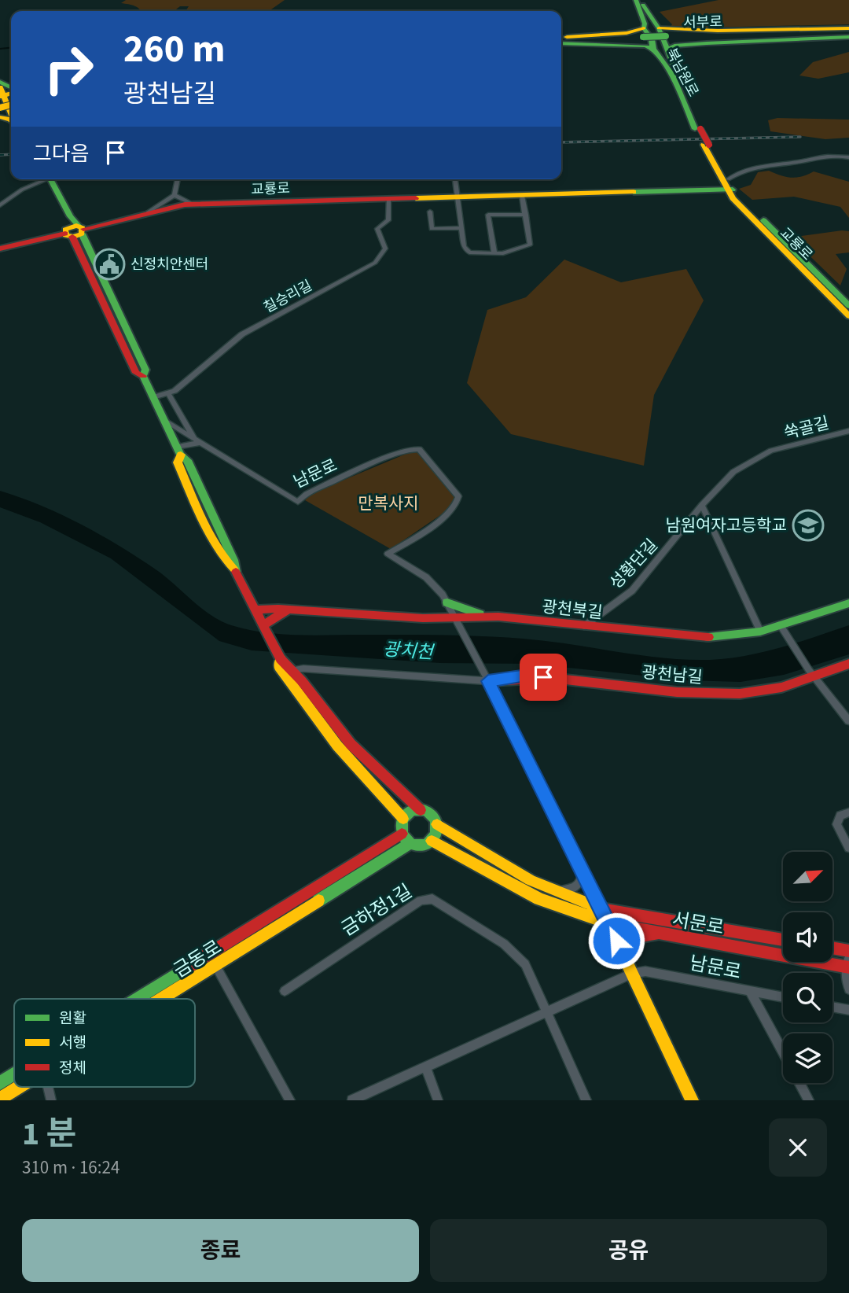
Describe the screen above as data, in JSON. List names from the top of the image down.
{
  "streets": {
    "main road": [
      "서부로",
      "북남원로",
      "교룡로",
      "광천북길",
      "광천남길",
      "서문로",
      "금동로"
    ],
    "street": [
      "칠승리길",
      "쑥골길",
      "남문로",
      "성황단길",
      "금하정1길"
    ]
  },
  "crossings": [
    ["서부로", "북남원로"],
    ["교룡로", "칠승리길"],
    ["쑥골길", "성황단길"],
    ["성황단길", "광천북길"],
    ["서문로", "금동로"]
  ],
  "water": ["광치천"],
  "parks": ["만복사지"],
  "places": {
    "public building": ["신정치안센터"],
    "school or university": ["남원여자고등학교"]
  },
  "legend": ["원활", "서행", "정체"],
  "north": "top right",
  "page": {
    "turn": ["260 m", "광천남길"],
    "then": "그다음",
    "heading": ["1 분", "310 m · 16:24"],
    "buttons": ["종료", "공유"]
  }
}
